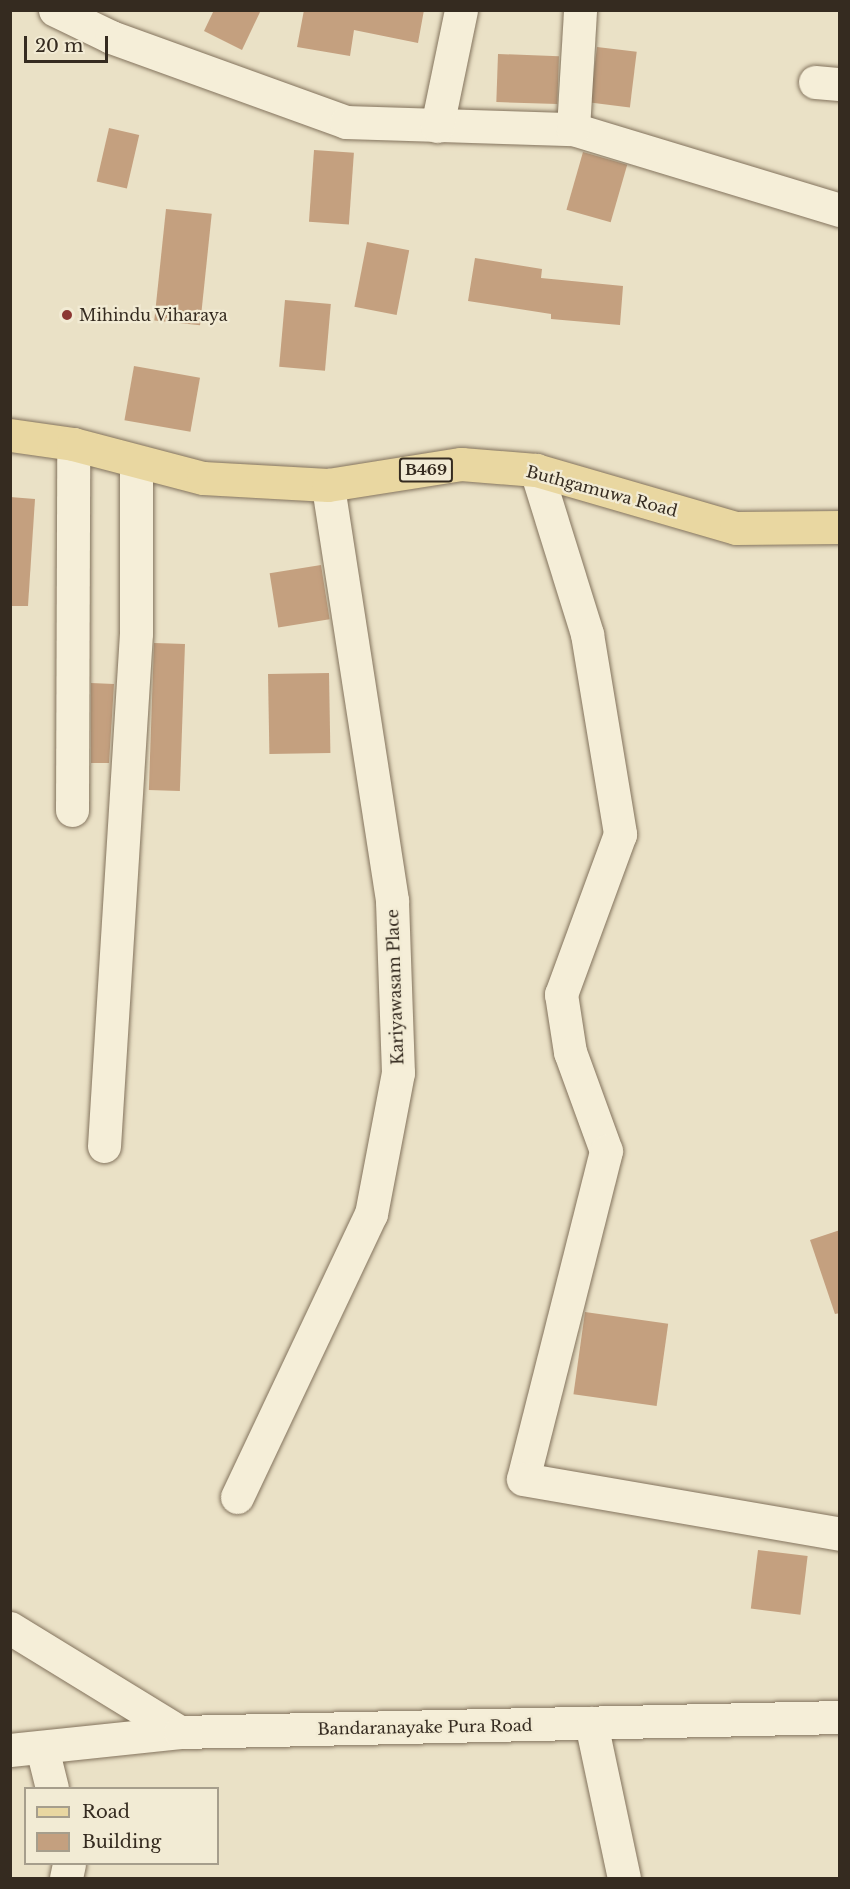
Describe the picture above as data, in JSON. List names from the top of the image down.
{
  "streets": {
    "main road": ["B469", "Buthgamuwa Road"],
    "street": ["Kariyawasam Place", "Bandaranayake Pura Road"]
  },
  "crossings": [
    ["Buthgamuwa Road", "Kariyawasam Place"]
  ],
  "places": ["Mihindu Viharaya"],
  "legend": ["Road", "Building"],
  "scale_bar": "20 m"
}
